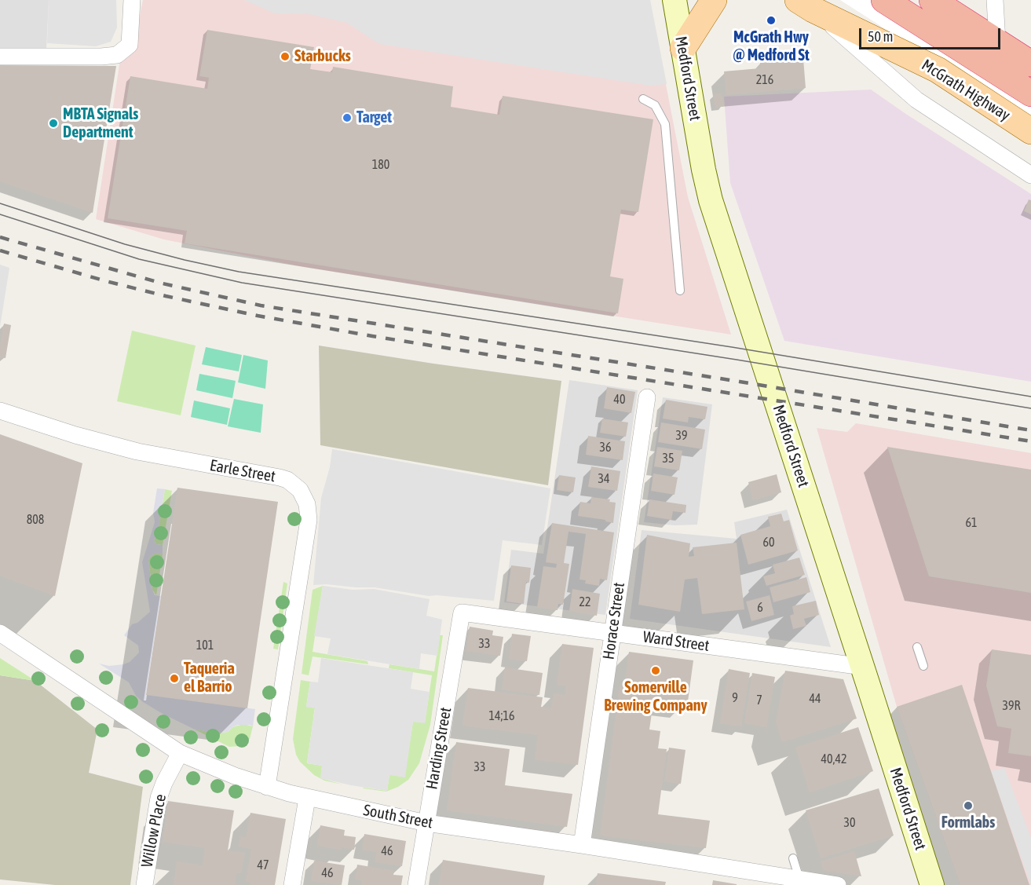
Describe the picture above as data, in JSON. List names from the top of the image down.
{
  "streets": {
    "highway": ["McGrath Highway"],
    "main road": ["Medford Street"],
    "street": [
      "Earle Street",
      "Horace Street",
      "Ward Street",
      "Harding Street",
      "South Street",
      "Willow Place"
    ]
  },
  "crossings": [
    ["Medford Street", "Ward Street"],
    ["Earle Street", "South Street"],
    ["Horace Street", "Ward Street"],
    ["Horace Street", "South Street"],
    ["Ward Street", "Harding Street"],
    ["Harding Street", "South Street"],
    ["South Street", "Willow Place"]
  ],
  "places": [
    "McGrath Hwy @ Medford St",
    "Starbucks",
    "Target",
    "MBTA Signals Department",
    "Somerville Brewing Company",
    "Taqueria el Barrio",
    "Formlabs"
  ],
  "house_numbers": [
    "216",
    "180",
    "40",
    "39",
    "36",
    "35",
    "34",
    "808",
    "61",
    "60",
    "22",
    "6",
    "33",
    "101",
    "9",
    "44",
    "7",
    "39R",
    "14;16",
    "40,42",
    "33",
    "30",
    "46",
    "47",
    "46"
  ],
  "scale_bar": "50 m"
}
